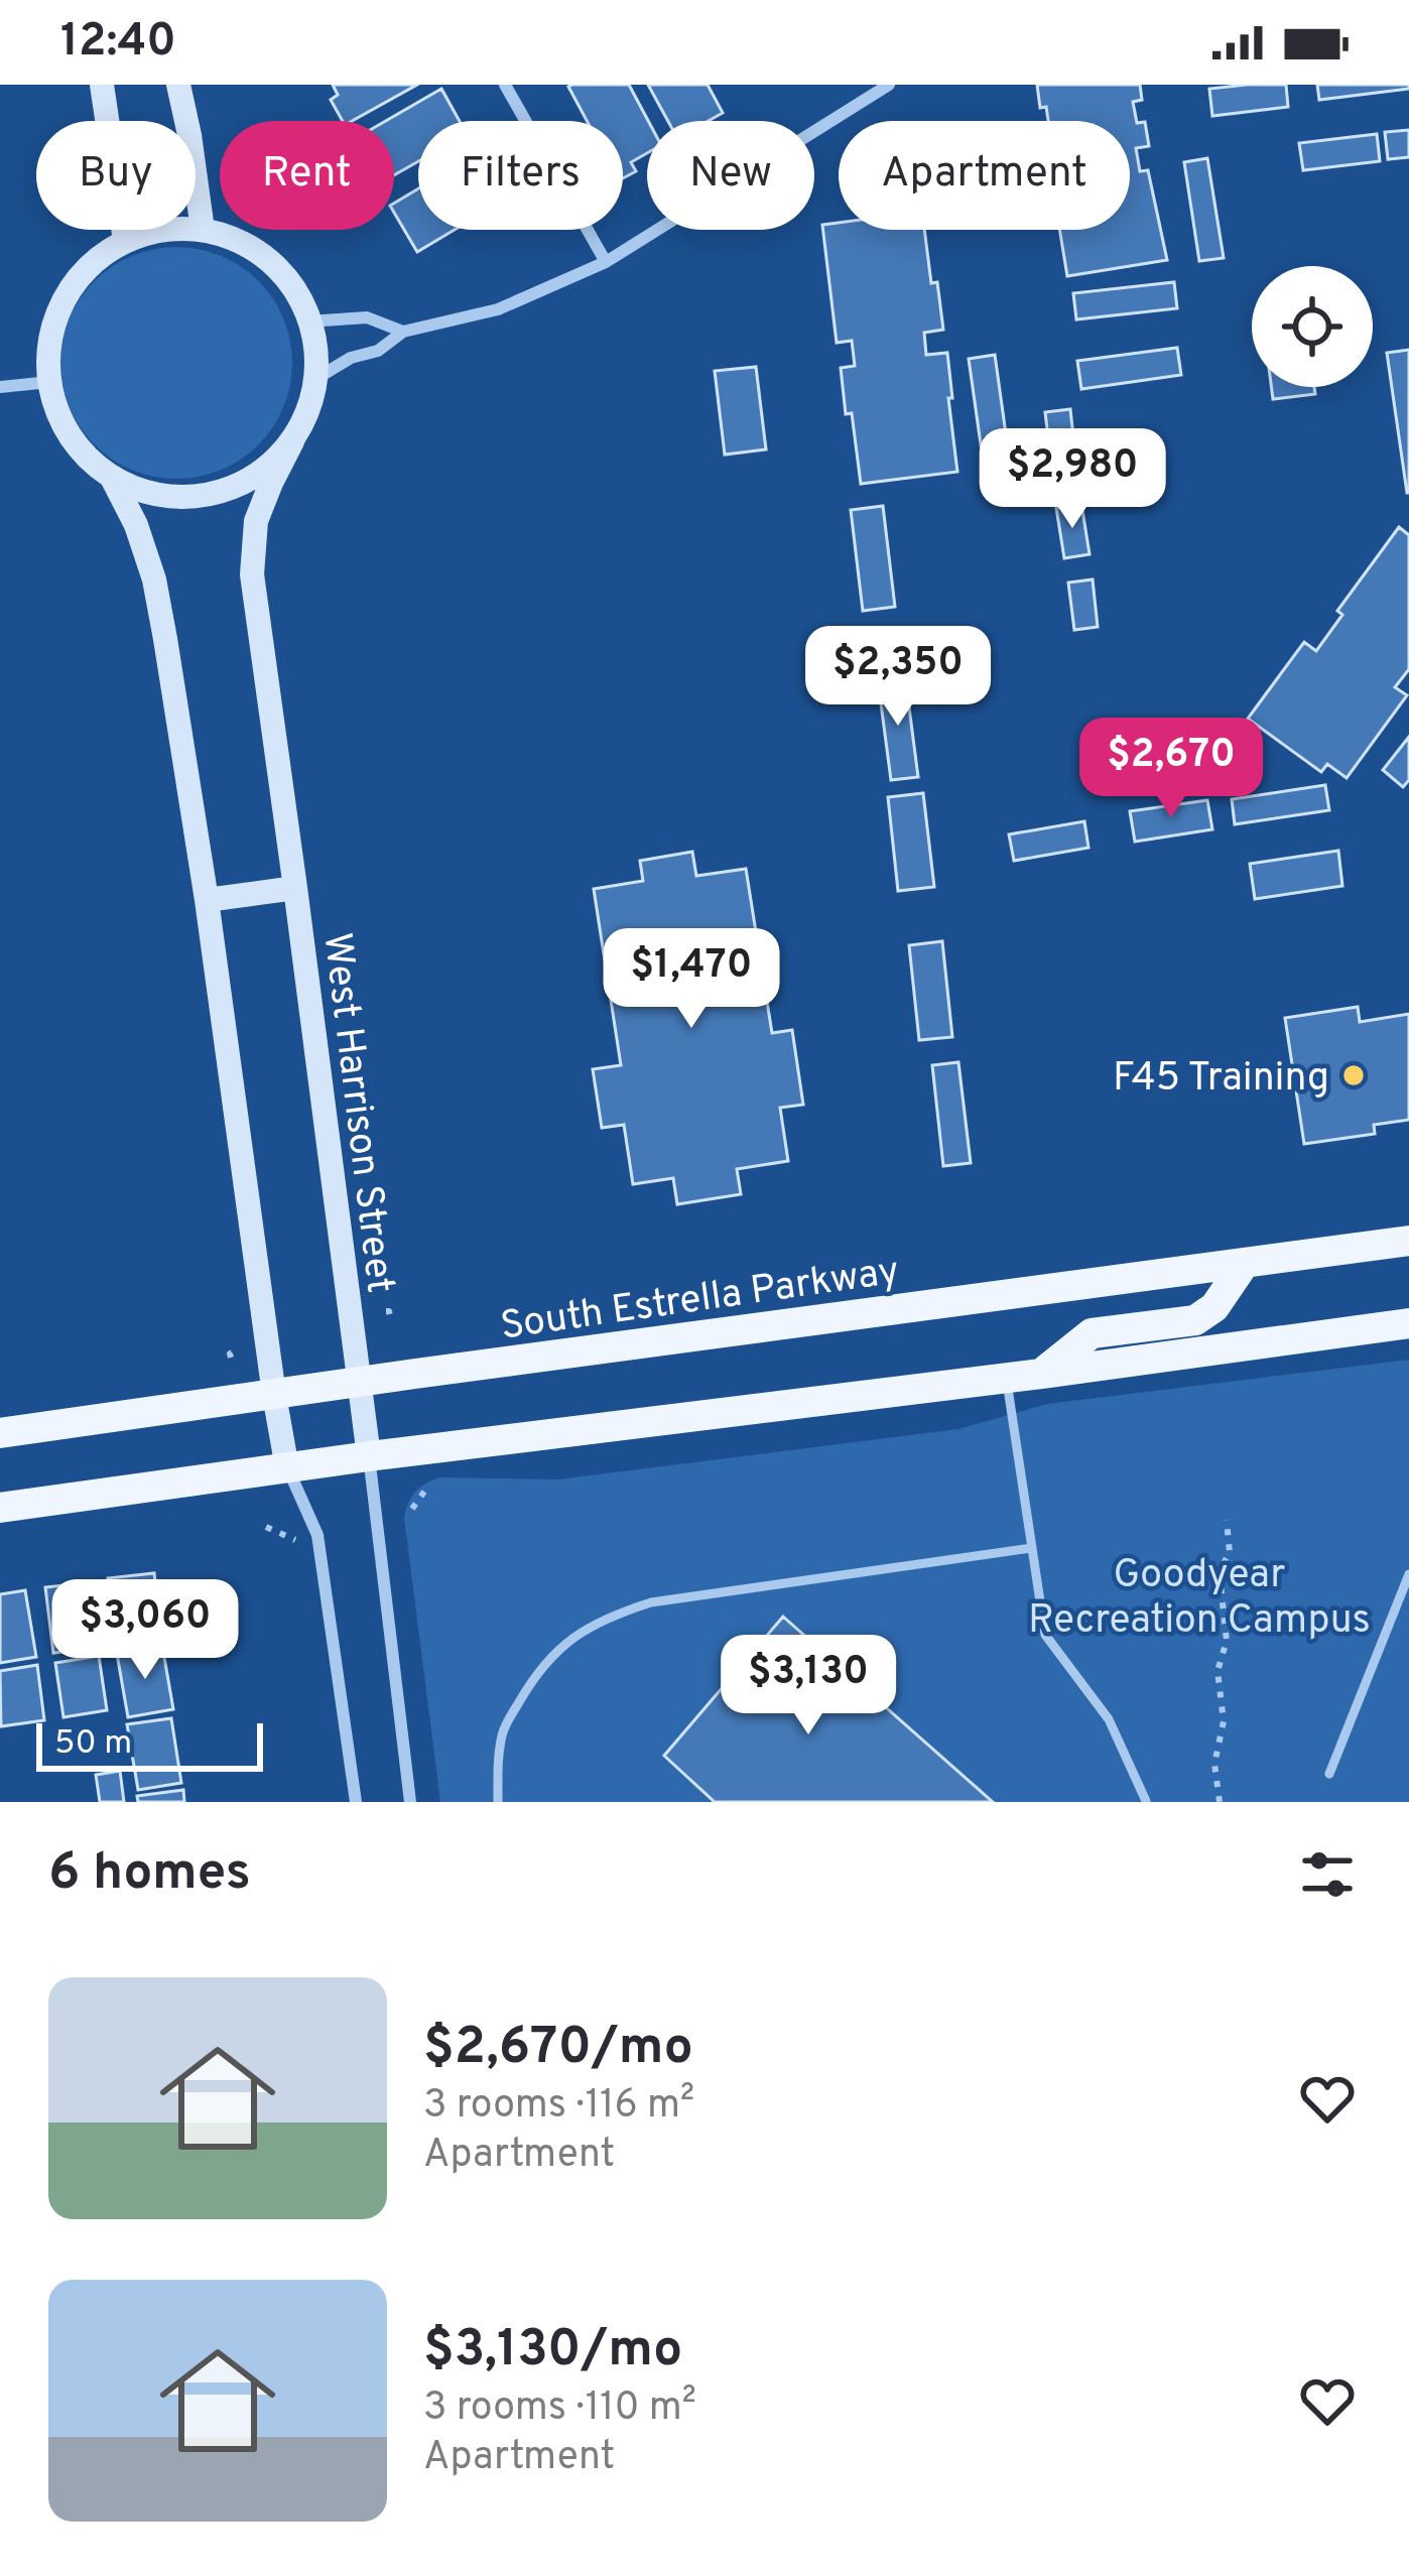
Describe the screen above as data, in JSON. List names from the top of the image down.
{
  "streets": {
    "main road": ["South Estrella Parkway"],
    "street": ["West Harrison Street"]
  },
  "crossings": [
    ["West Harrison Street", "South Estrella Parkway"]
  ],
  "parks": ["Goodyear Recreation Campus"],
  "places": ["F45 Training"],
  "scale_bar": "50 m",
  "page": {
    "status": "12:40",
    "chip": [
      "Buy",
      "Rent",
      "Filters",
      "New",
      "Apartment"
    ],
    "price": [
      "$2,980",
      "$2,350",
      "$2,670",
      "$1,470",
      "$3,060",
      "$3,130"
    ],
    "scale": "50 m",
    "heading": "6 homes",
    "list": [
      {
        "name": "$2,670/mo",
        "note": "3 rooms · 116 m² · Apartment"
      },
      {
        "name": "$3,130/mo",
        "note": "3 rooms · 110 m² · Apartment"
      }
    ]
  }
}
